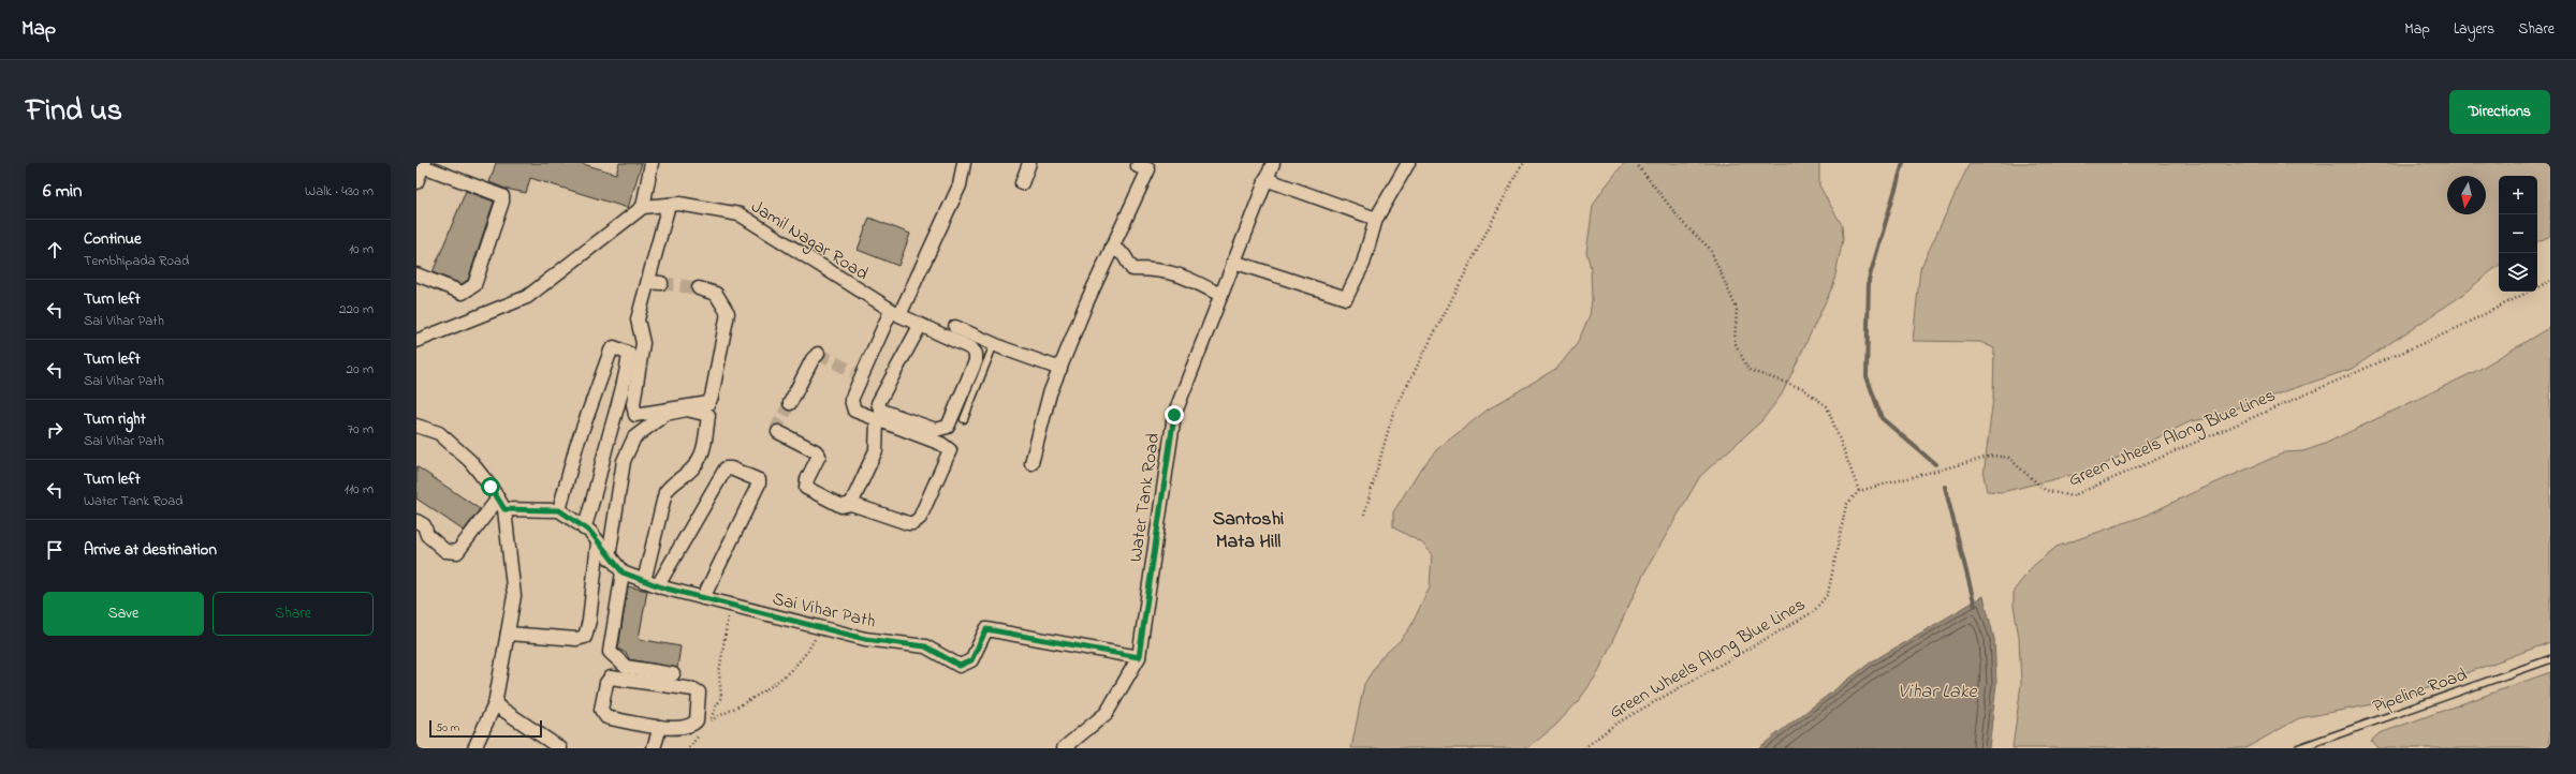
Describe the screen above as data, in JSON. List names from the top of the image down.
{
  "streets": {
    "street": ["Jamil Nagar Road", "Water Tank Road", "Sai Vihar Path"],
    "lane": ["Pipeline Road"],
    "path": ["Green Wheels Along Blue Lines"]
  },
  "crossings": [
    ["Water Tank Road", "Sai Vihar Path"]
  ],
  "districts": ["Santoshi Mata Hill"],
  "water": ["Vihar Lake"],
  "scale_bar": "50 m",
  "north": "bottom",
  "page": {
    "header": "Map",
    "nav": ["Map", "Layers", "Share"],
    "title": "Find us",
    "buttons": [
      "Directions",
      ["Save", "Share"]
    ],
    "heading": ["6 min", "Walk · 430 m"],
    "map_buttons": ["+", "−"],
    "list": [
      ["Continue", "Tembhipada Road", "10 m"],
      ["Turn left", "Sai Vihar Path", "220 m"],
      ["Turn left", "Sai Vihar Path", "20 m"],
      ["Turn right", "Sai Vihar Path", "70 m"],
      ["Turn left", "Water Tank Road", "110 m"],
      "Arrive at destination"
    ],
    "scale": "50 m"
  }
}
